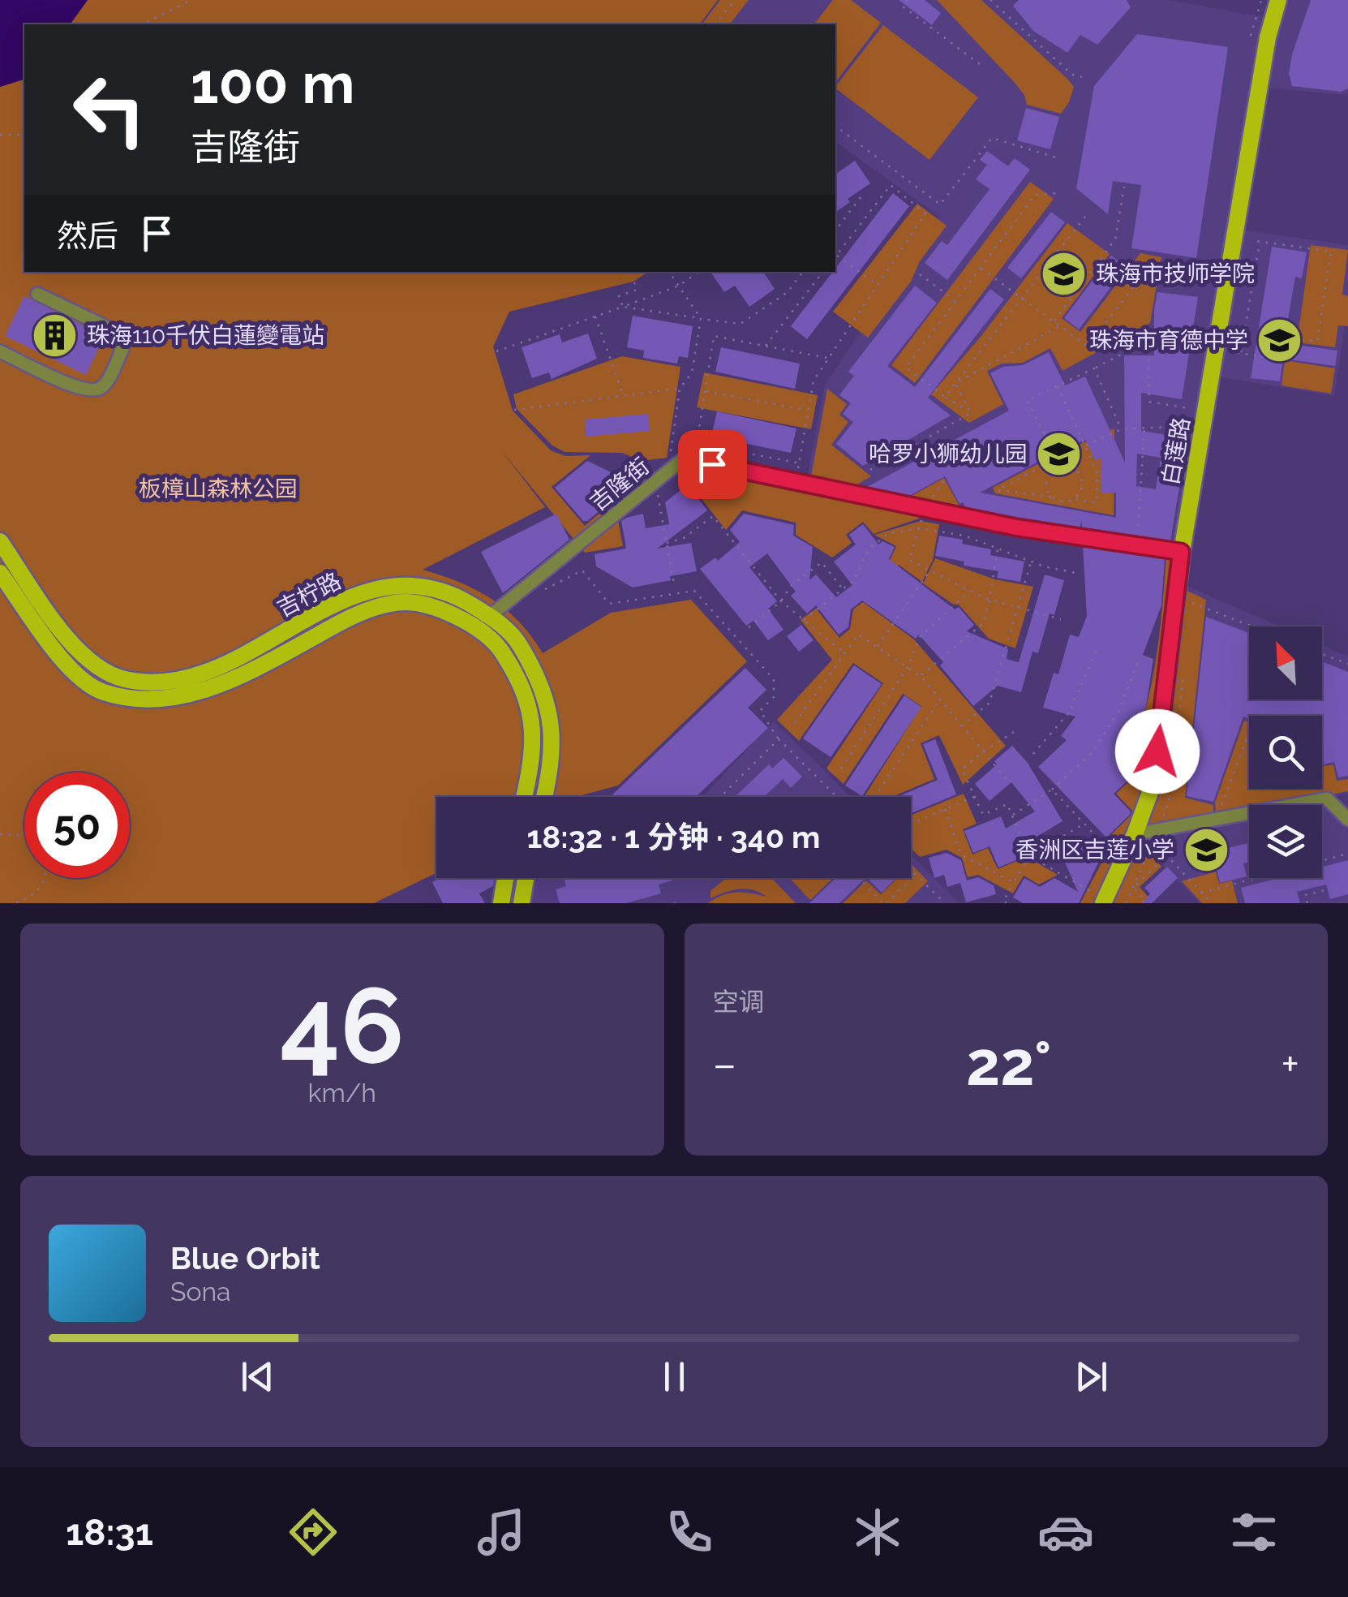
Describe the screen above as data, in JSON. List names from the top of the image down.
{
  "streets": {
    "main road": ["白莲路", "吉柠路"],
    "lane": ["吉隆街"]
  },
  "crossings": [
    ["白莲路", "吉隆街"],
    ["吉隆街", "吉柠路"]
  ],
  "parks": ["板樟山森林公园"],
  "places": {
    "school or university": [
      "珠海市技师学院",
      "珠海市育德中学",
      "哈罗小狮幼儿园",
      "香洲区吉莲小学"
    ],
    "building": ["珠海110千伏白蓮變電站"]
  },
  "north": "top left",
  "page": {
    "turn": ["100 m", "吉隆街"],
    "then": "然后",
    "limit": "50",
    "trip": "18:32 · 1 分钟 · 340 m",
    "tile": [
      ["46", "km/h"],
      "空调"
    ],
    "heat": ["−", "22°", "+"],
    "song": ["Blue Orbit", "Sona"],
    "tabs": "18:31"
  }
}
